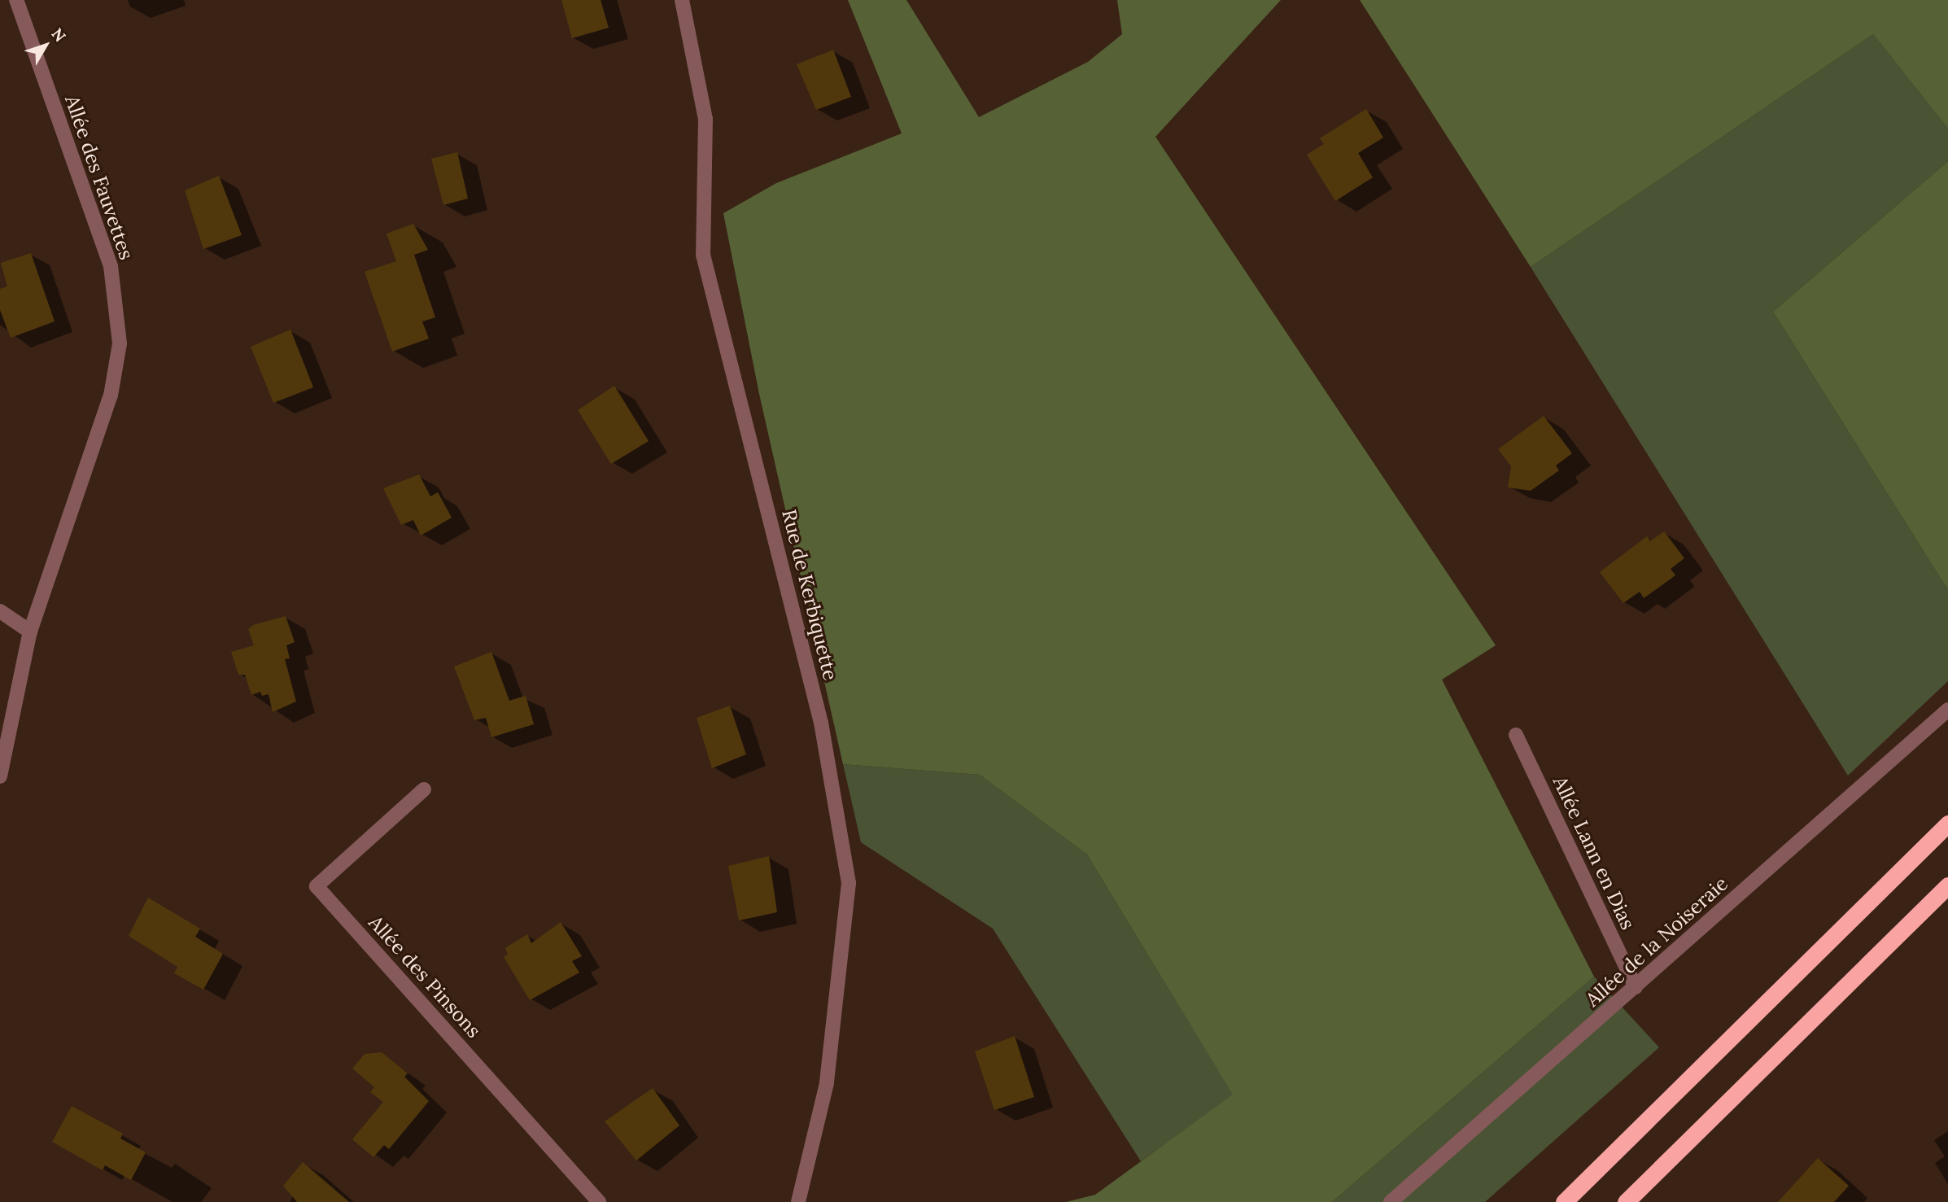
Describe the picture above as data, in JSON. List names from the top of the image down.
{
  "streets": {
    "street": [
      "Allée des Fauvettes",
      "Rue de Kerbiquette",
      "Allée Lann en Dias",
      "Allée de la Noiseraie",
      "Allée des Pinsons"
    ]
  },
  "crossings": [
    ["Allée Lann en Dias", "Allée de la Noiseraie"]
  ],
  "north": "top right"
}
